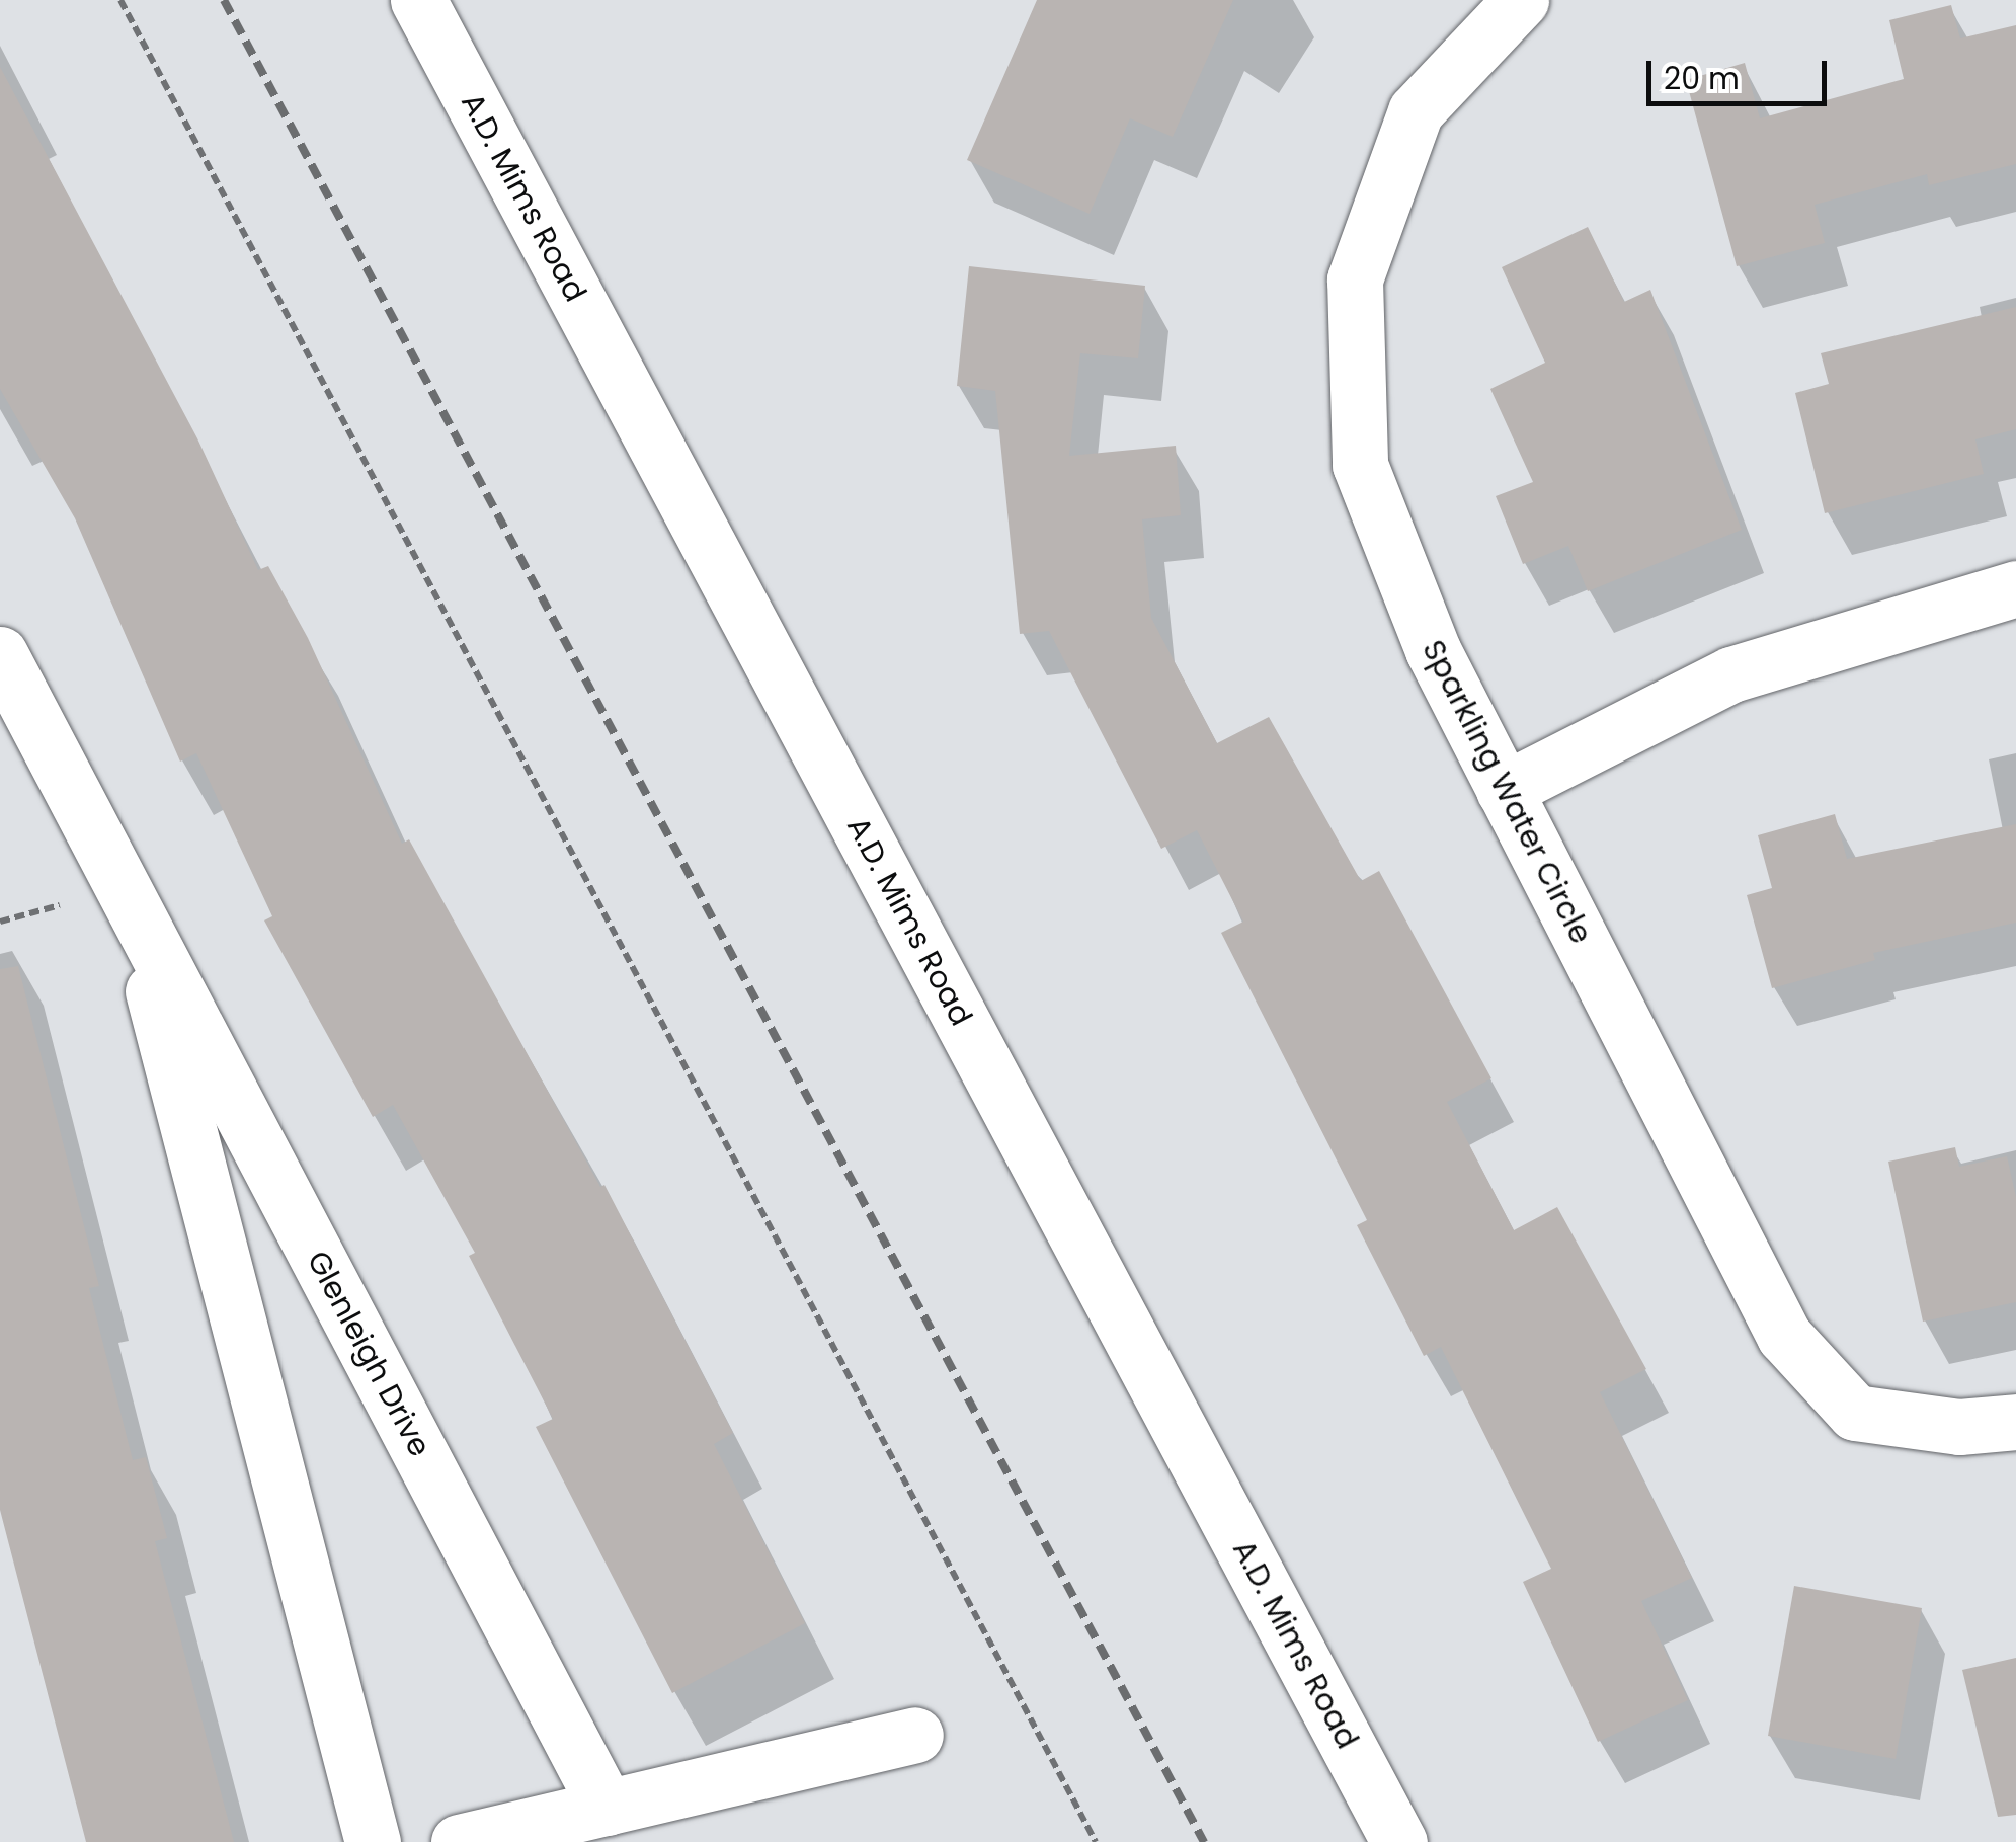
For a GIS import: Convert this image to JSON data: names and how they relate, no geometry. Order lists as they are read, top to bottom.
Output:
{
  "streets": {
    "street": ["A.D. Mims Road", "Sparkling Water Circle", "Glenleigh Drive"]
  },
  "scale_bar": "20 m"
}
